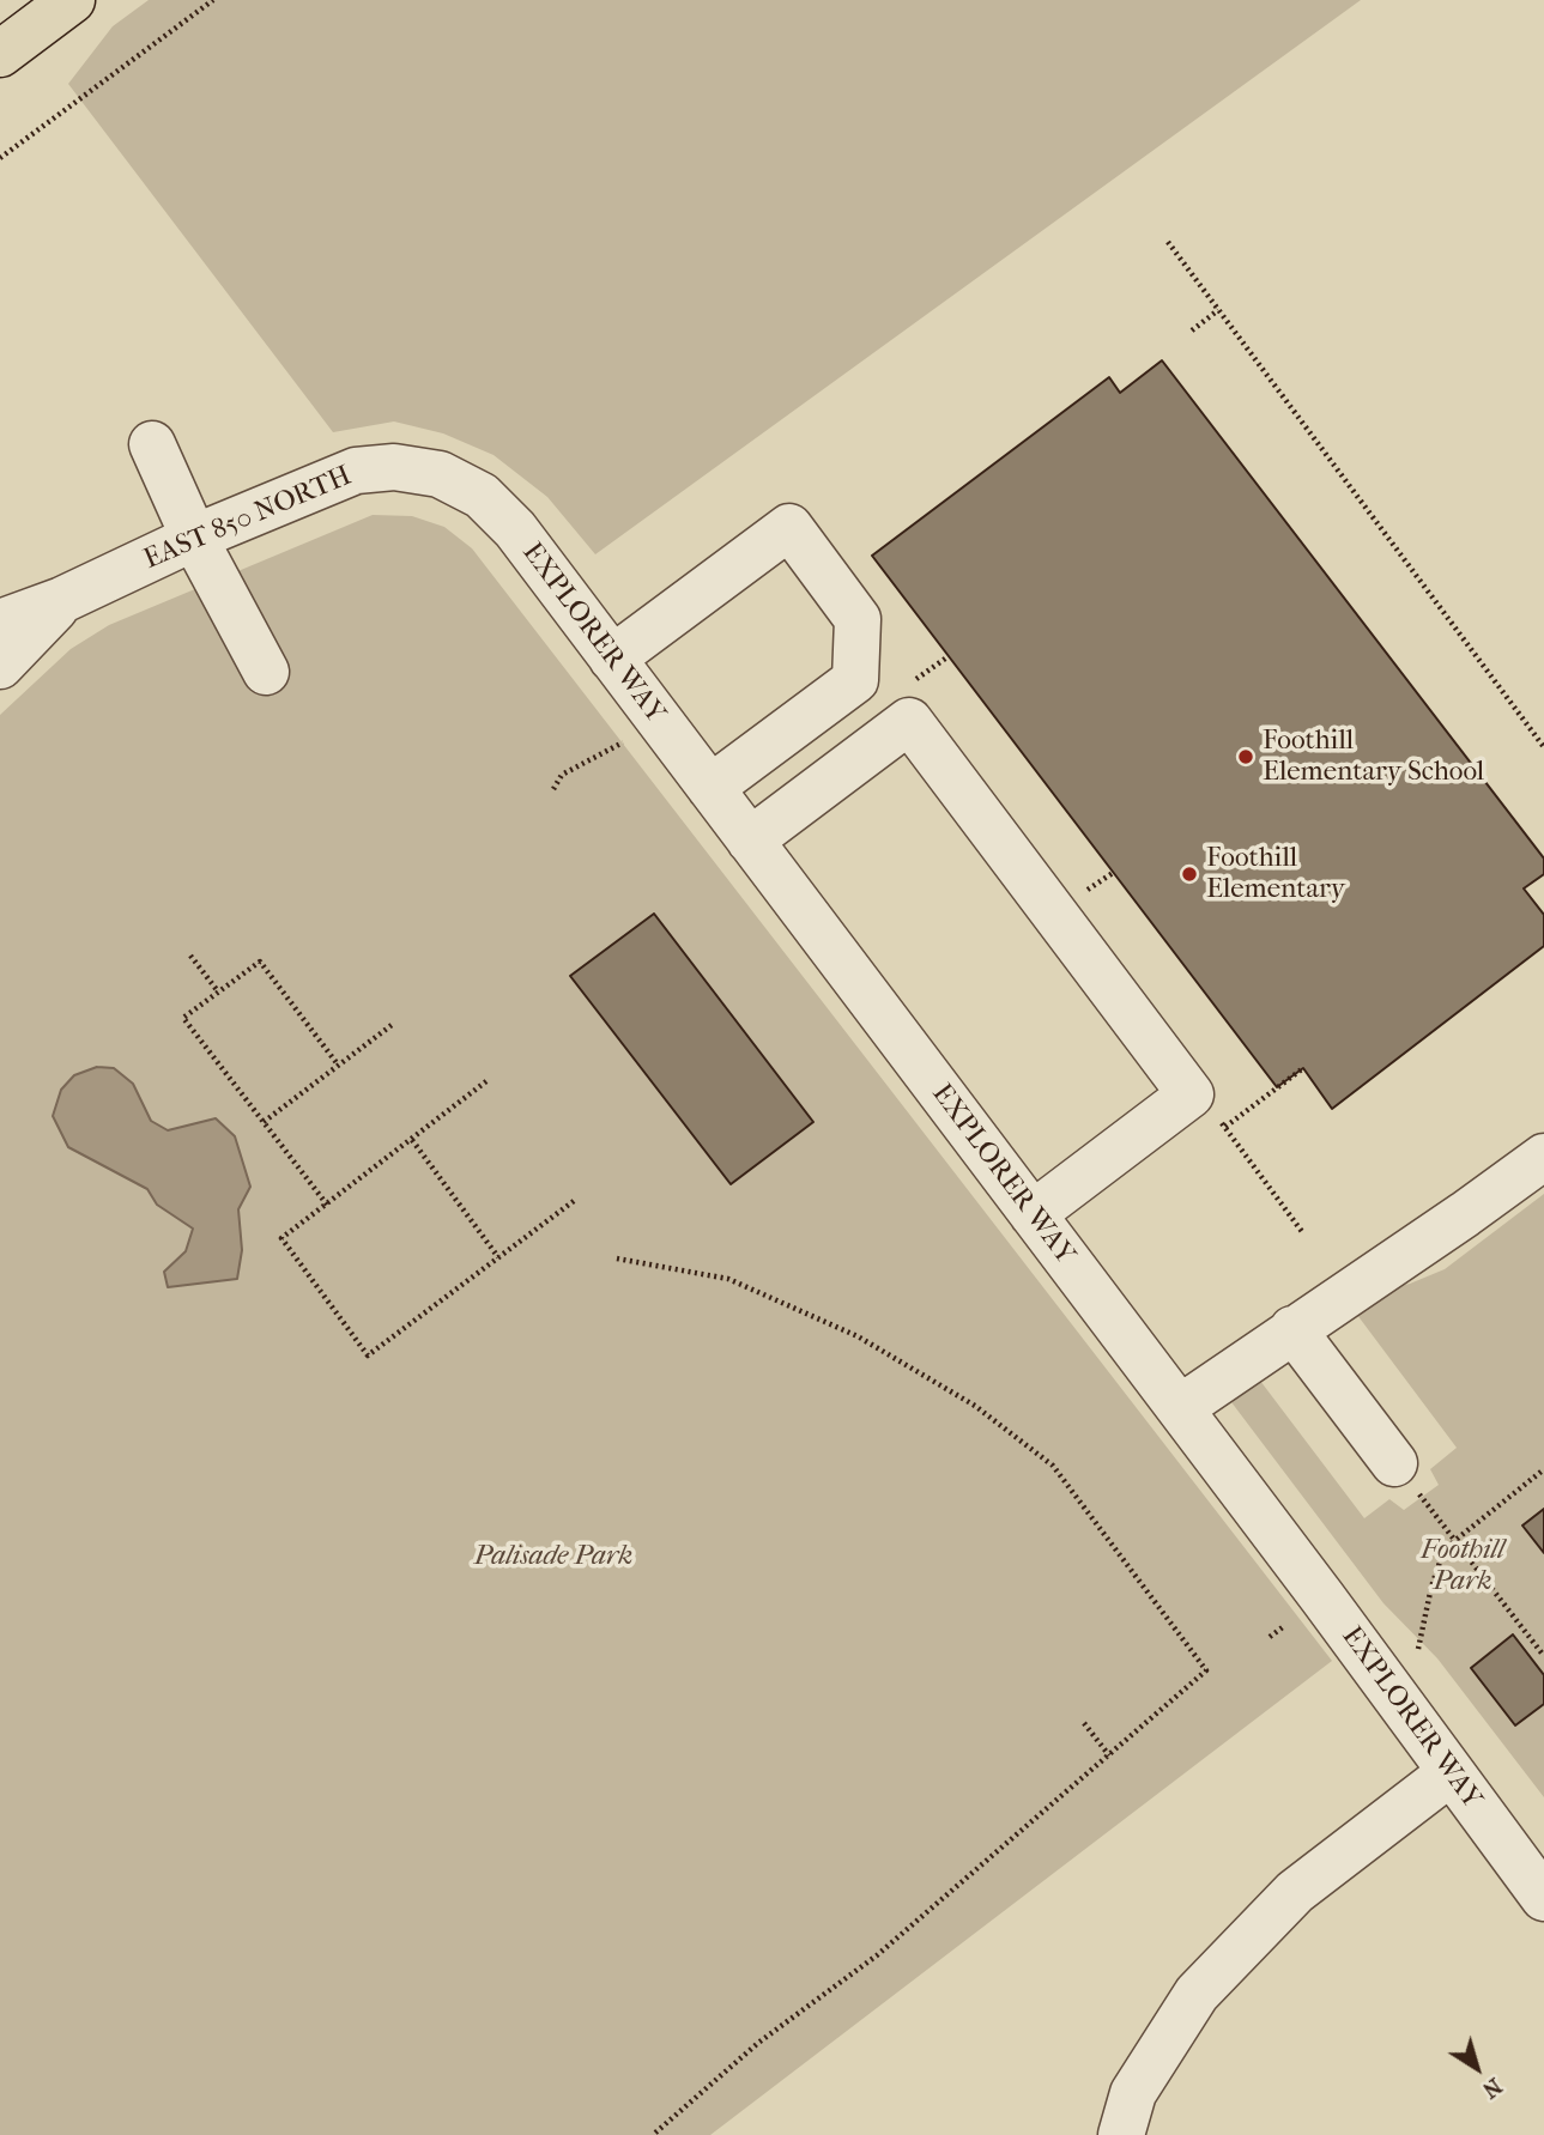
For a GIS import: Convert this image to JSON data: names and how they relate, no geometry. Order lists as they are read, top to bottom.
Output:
{
  "streets": {
    "street": ["EAST 850 NORTH", "EXPLORER WAY"]
  },
  "crossings": [
    ["EAST 850 NORTH", "EXPLORER WAY"]
  ],
  "parks": ["Foothill Park", "Palisade Park"],
  "places": ["Foothill Elementary School", "Foothill Elementary"],
  "north": "bottom right"
}
